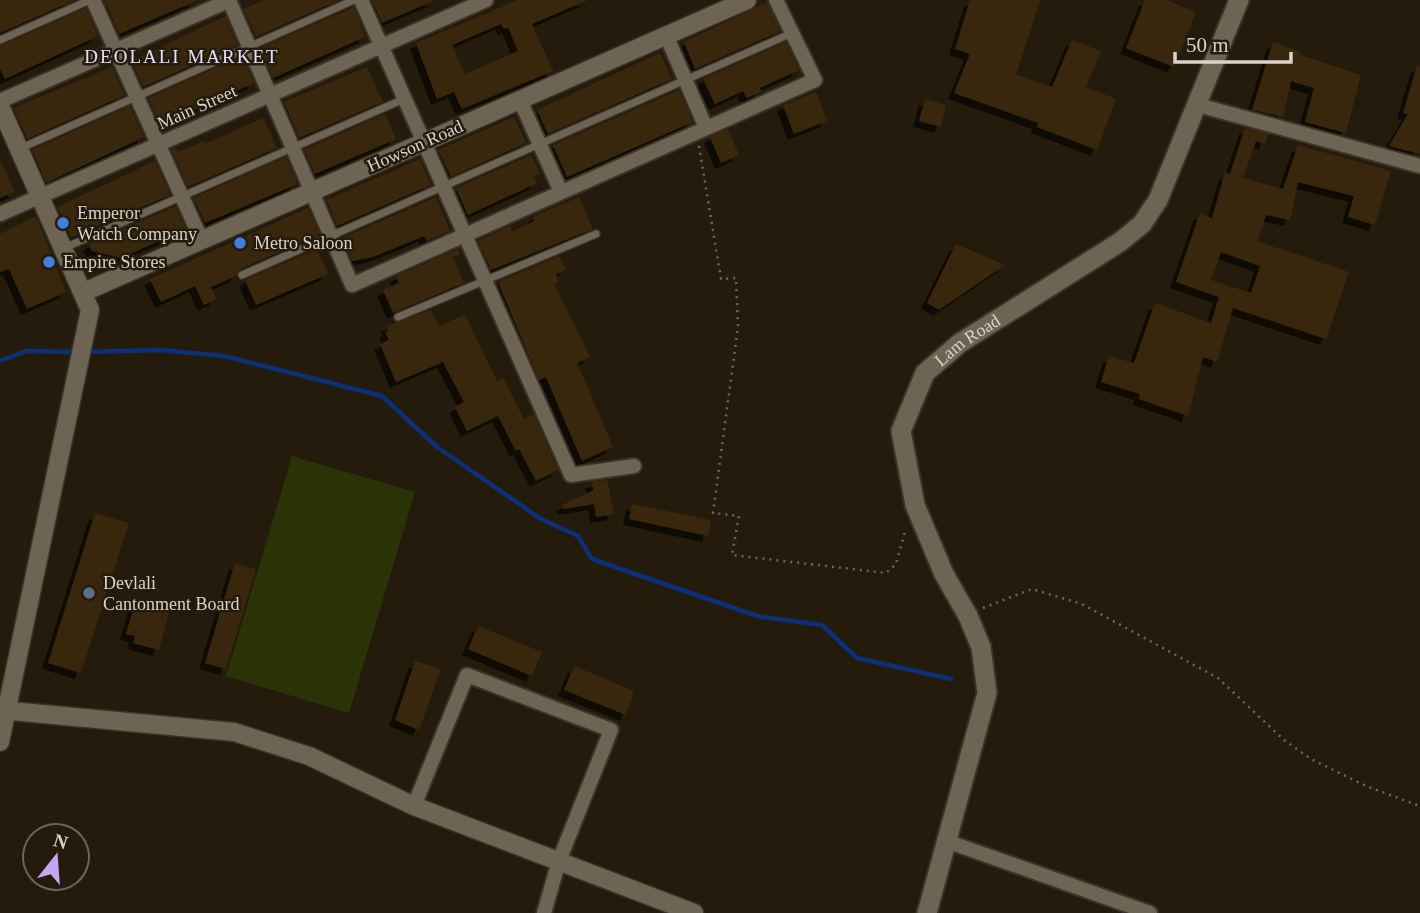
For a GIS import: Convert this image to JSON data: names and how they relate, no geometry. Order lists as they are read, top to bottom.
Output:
{
  "streets": {
    "main road": ["Lam Road"],
    "street": ["Main Street", "Howson Road"]
  },
  "districts": ["DEOLALI MARKET"],
  "places": [
    "Emperor Watch Company",
    "Metro Saloon",
    "Empire Stores",
    "Devlali Cantonment Board"
  ],
  "scale_bar": "50 m",
  "north": "top"
}
